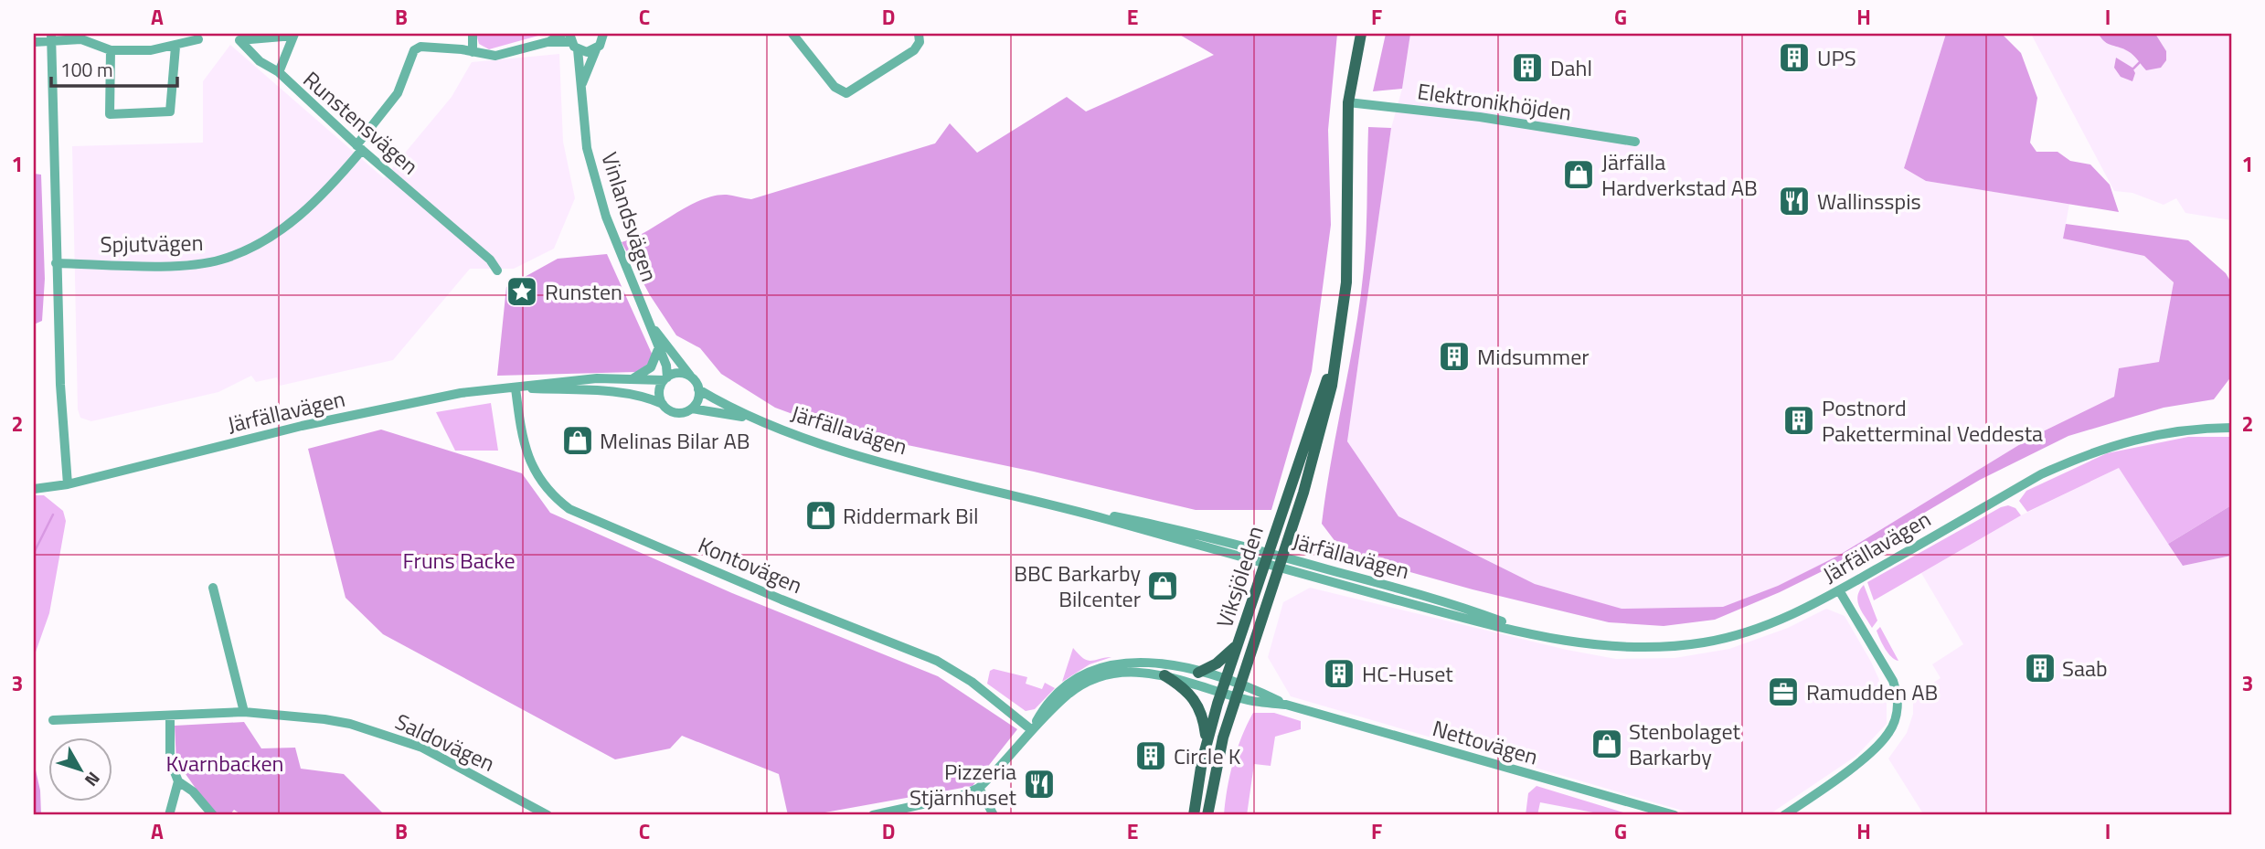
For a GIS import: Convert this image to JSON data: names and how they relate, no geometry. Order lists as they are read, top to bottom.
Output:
{
  "streets": {
    "main road": ["Viksjöleden"],
    "street": [
      "Elektronikhöjden",
      "Runstensvägen",
      "Vinlandsvägen",
      "Spjutvägen",
      "Järfällavägen",
      "Kontovägen",
      "Saldovägen",
      "Nettovägen"
    ]
  },
  "crossings": [
    ["Elektronikhöjden", "Viksjöleden"],
    ["Runstensvägen", "Spjutvägen"],
    ["Vinlandsvägen", "Järfällavägen"],
    ["Järfällavägen", "Kontovägen"],
    ["Järfällavägen", "Viksjöleden"],
    ["Kontovägen", "Nettovägen"],
    ["Viksjöleden", "Nettovägen"]
  ],
  "parks": ["Fruns Backe", "Kvarnbacken"],
  "places": {
    "building": [
      "UPS",
      "Dahl",
      "Midsummer",
      "Postnord Paketterminal Veddesta",
      "Saab",
      "HC-Huset",
      "Circle K"
    ],
    "shop": [
      "Järfälla Hardverkstad AB",
      "Melinas Bilar AB",
      "Riddermark Bil",
      "BBC Barkarby Bilcenter",
      "Stenbolaget Barkarby"
    ],
    "restaurant": ["Wallinsspis", "Pizzeria Stjärnhuset"],
    "place": ["Runsten"],
    "office": ["Ramudden AB"]
  },
  "scale_bar": "100 m",
  "north": "bottom right",
  "grid": {
    "columns": [
      "A",
      "B",
      "C",
      "D",
      "E",
      "F",
      "G",
      "H",
      "I"
    ],
    "rows": ["1", "2", "3"]
  }
}
